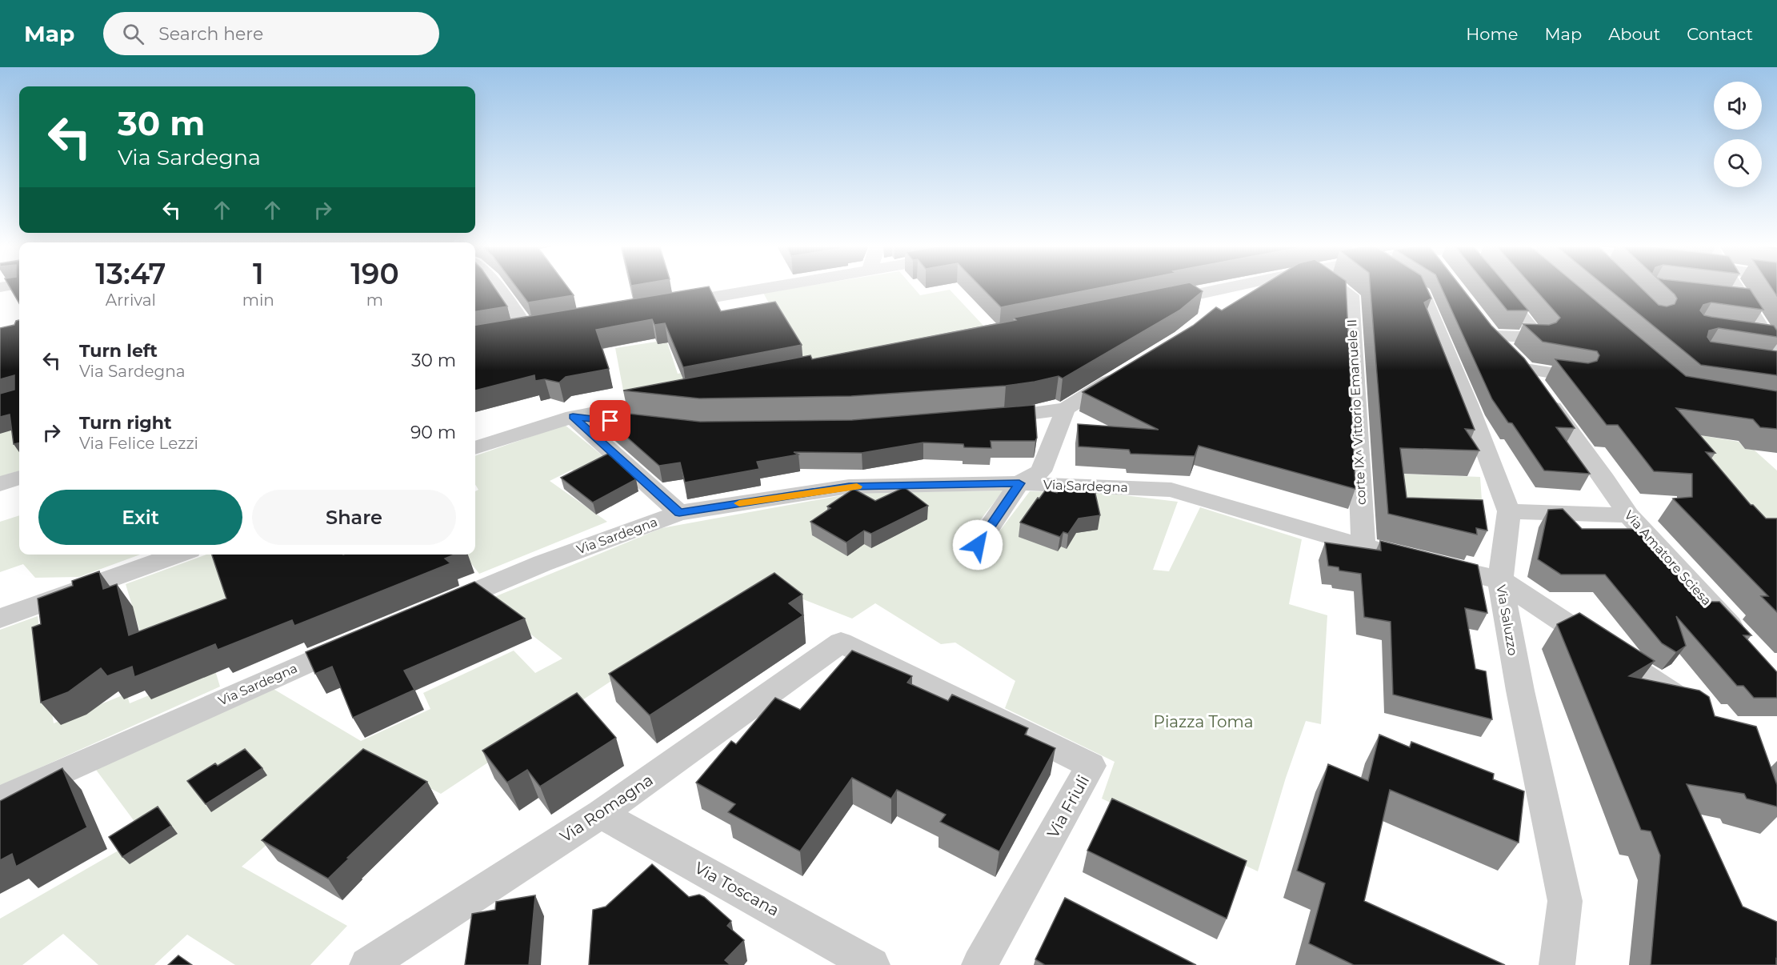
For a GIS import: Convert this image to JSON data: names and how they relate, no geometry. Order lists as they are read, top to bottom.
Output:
{
  "streets": {
    "street": [
      "corte IX^ Vittorio Emanuele II",
      "Via Sardegna",
      "Via Amatore Sciesa",
      "Via Saluzzo",
      "Via Friuli",
      "Via Romagna",
      "Via Toscana"
    ]
  },
  "crossings": [
    ["corte IX^ Vittorio Emanuele II", "Via Sardegna"],
    ["Via Sardegna", "Via Saluzzo"],
    ["Via Friuli", "Via Romagna"],
    ["Via Romagna", "Via Toscana"]
  ],
  "parks": ["Piazza Toma"],
  "page": {
    "header": "Map",
    "search": "Search here",
    "nav": [
      "Home",
      "Map",
      "About",
      "Contact"
    ],
    "turn": ["30 m", "Via Sardegna"],
    "eta": [
      "13:47",
      "Arrival",
      "1",
      "min",
      "190",
      "m"
    ],
    "list": [
      {
        "name": "Turn left",
        "note": "Via Sardegna",
        "value": "30 m"
      },
      {
        "name": "Turn right",
        "note": "Via Felice Lezzi",
        "value": "90 m"
      }
    ],
    "buttons": ["Exit", "Share"]
  }
}
